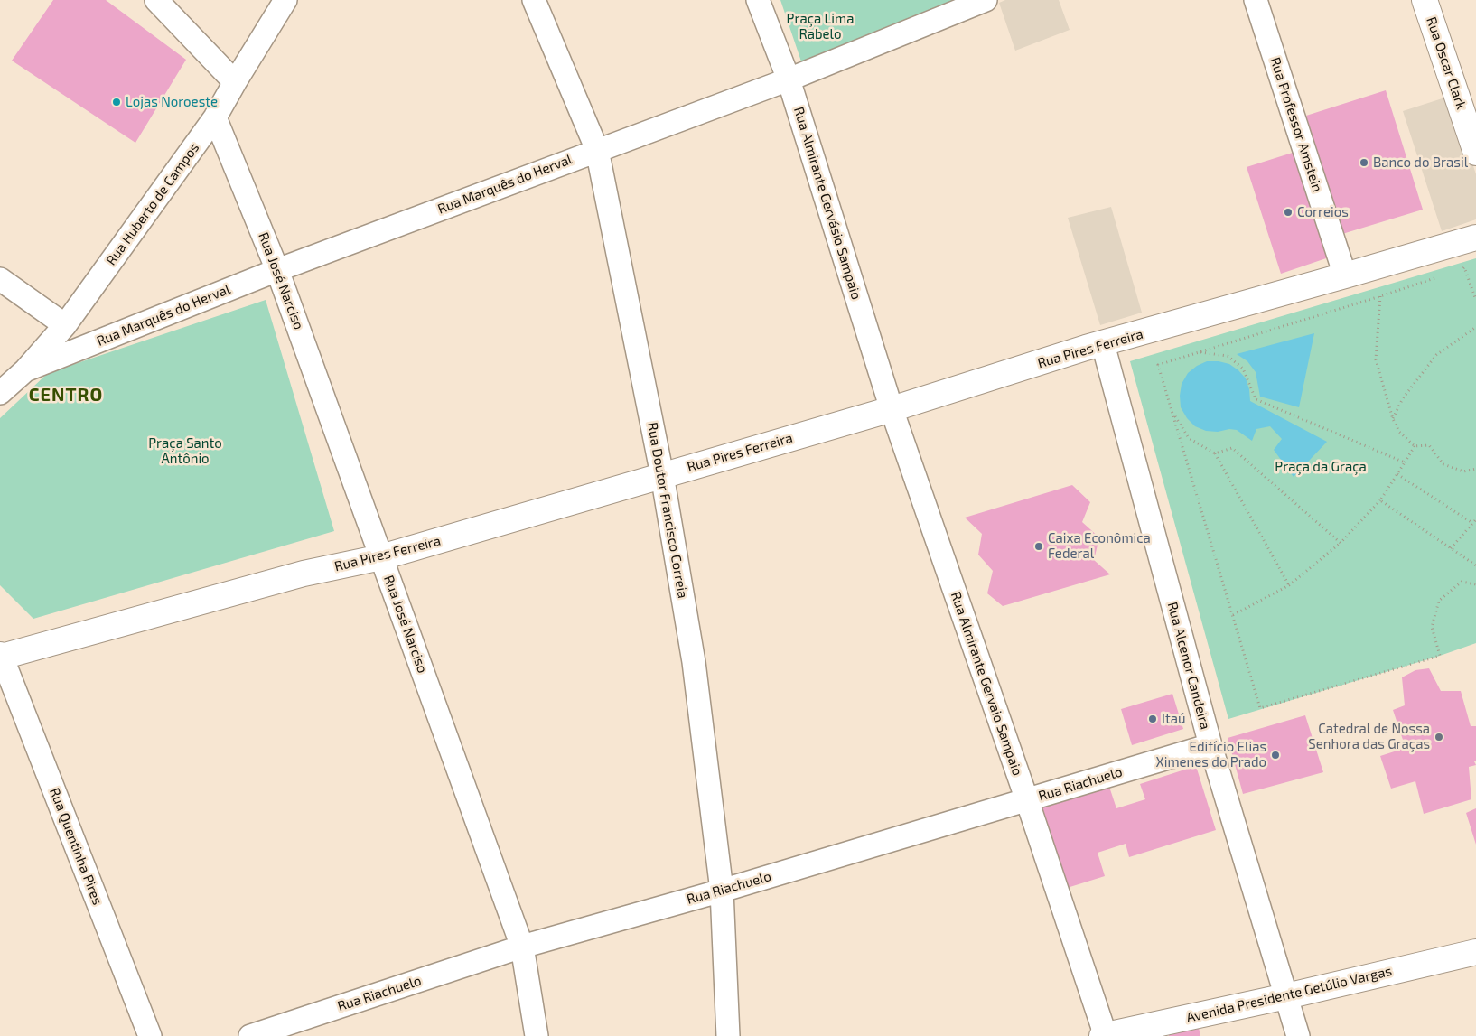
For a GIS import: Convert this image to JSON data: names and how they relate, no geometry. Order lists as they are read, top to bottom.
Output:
{
  "streets": {
    "main road": ["Rua Oscar Clark", "Rua Pires Ferreira", "Avenida Presidente Getúlio Vargas"],
    "street": [
      "Rua Professor Amstein",
      "Rua Marquês do Herval",
      "Rua Almirante Gervásio Sampaio",
      "Rua Huberto de Campos",
      "Rua José Narciso",
      "Rua Doutor Francisco Correia",
      "Rua Alcenor Candeira",
      "Rua Almirante Gervaio Sampaio",
      "Rua Riachuelo",
      "Rua Quentinha Pires"
    ]
  },
  "crossings": [
    ["Rua Professor Amstein", "Rua Pires Ferreira"],
    ["Rua Marquês do Herval", "Rua Almirante Gervásio Sampaio"],
    ["Rua Marquês do Herval", "Rua Huberto de Campos"],
    ["Rua Marquês do Herval", "Rua José Narciso"],
    ["Rua Marquês do Herval", "Rua Doutor Francisco Correia"],
    ["Rua Almirante Gervásio Sampaio", "Rua Pires Ferreira"],
    ["Rua Almirante Gervásio Sampaio", "Rua Almirante Gervaio Sampaio"],
    ["Rua Huberto de Campos", "Rua José Narciso"],
    ["Rua José Narciso", "Rua Pires Ferreira"],
    ["Rua José Narciso", "Rua Riachuelo"],
    ["Rua Pires Ferreira", "Rua Doutor Francisco Correia"],
    ["Rua Pires Ferreira", "Rua Alcenor Candeira"],
    ["Rua Pires Ferreira", "Rua Almirante Gervaio Sampaio"],
    ["Rua Pires Ferreira", "Rua Quentinha Pires"],
    ["Rua Doutor Francisco Correia", "Rua Riachuelo"],
    ["Rua Alcenor Candeira", "Rua Riachuelo"],
    ["Rua Alcenor Candeira", "Avenida Presidente Getúlio Vargas"],
    ["Rua Almirante Gervaio Sampaio", "Rua Riachuelo"],
    ["Rua Almirante Gervaio Sampaio", "Avenida Presidente Getúlio Vargas"]
  ],
  "districts": ["CENTRO"],
  "parks": ["Praça Lima Rabelo", "Praça Santo Antônio", "Praça da Graça"],
  "places": [
    "Lojas Noroeste",
    "Banco do Brasil",
    "Correios",
    "Caixa Econômica Federal",
    "Itaú",
    "Catedral de Nossa Senhora das Graças",
    "Edifício Elias Ximenes do Prado"
  ]
}
